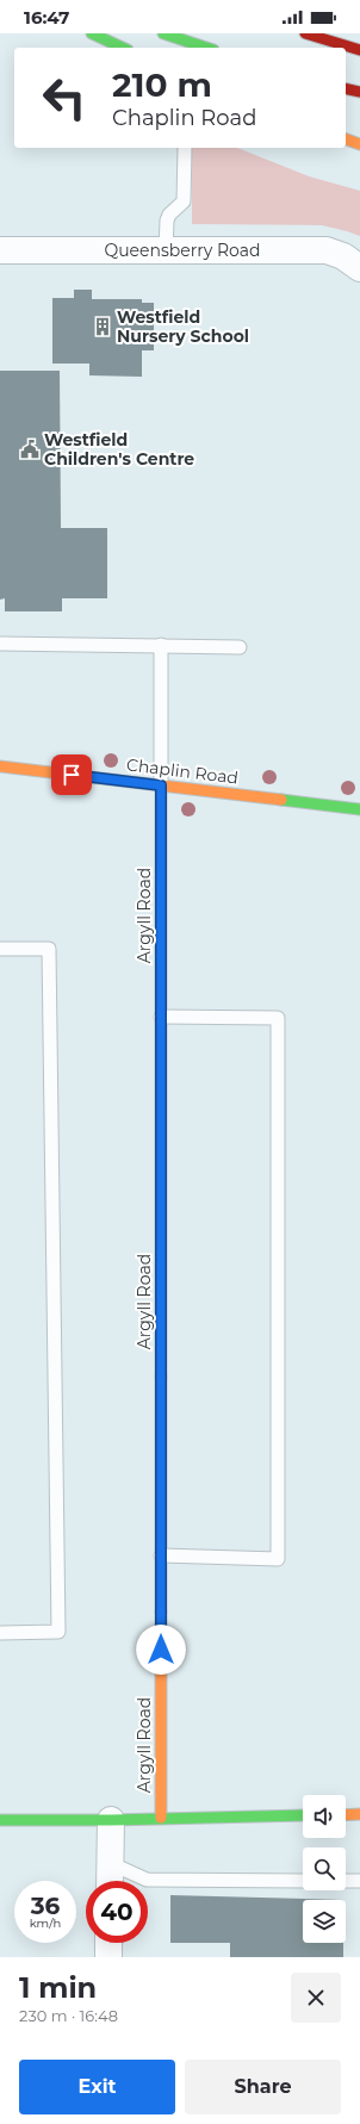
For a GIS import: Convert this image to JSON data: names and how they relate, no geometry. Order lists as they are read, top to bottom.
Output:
{
  "streets": {
    "main road": ["Chaplin Road", "Argyll Road"],
    "street": ["Queensberry Road"]
  },
  "crossings": [
    ["Chaplin Road", "Argyll Road"]
  ],
  "places": {
    "building": ["Westfield Nursery School"],
    "public building": ["Westfield Children's Centre"]
  },
  "page": {
    "status": "16:47",
    "turn": ["210 m", "Chaplin Road"],
    "speed": "36 km/h",
    "limit": "40",
    "heading": ["1 min", "230 m · 16:48"],
    "buttons": ["Exit", "Share"]
  }
}
